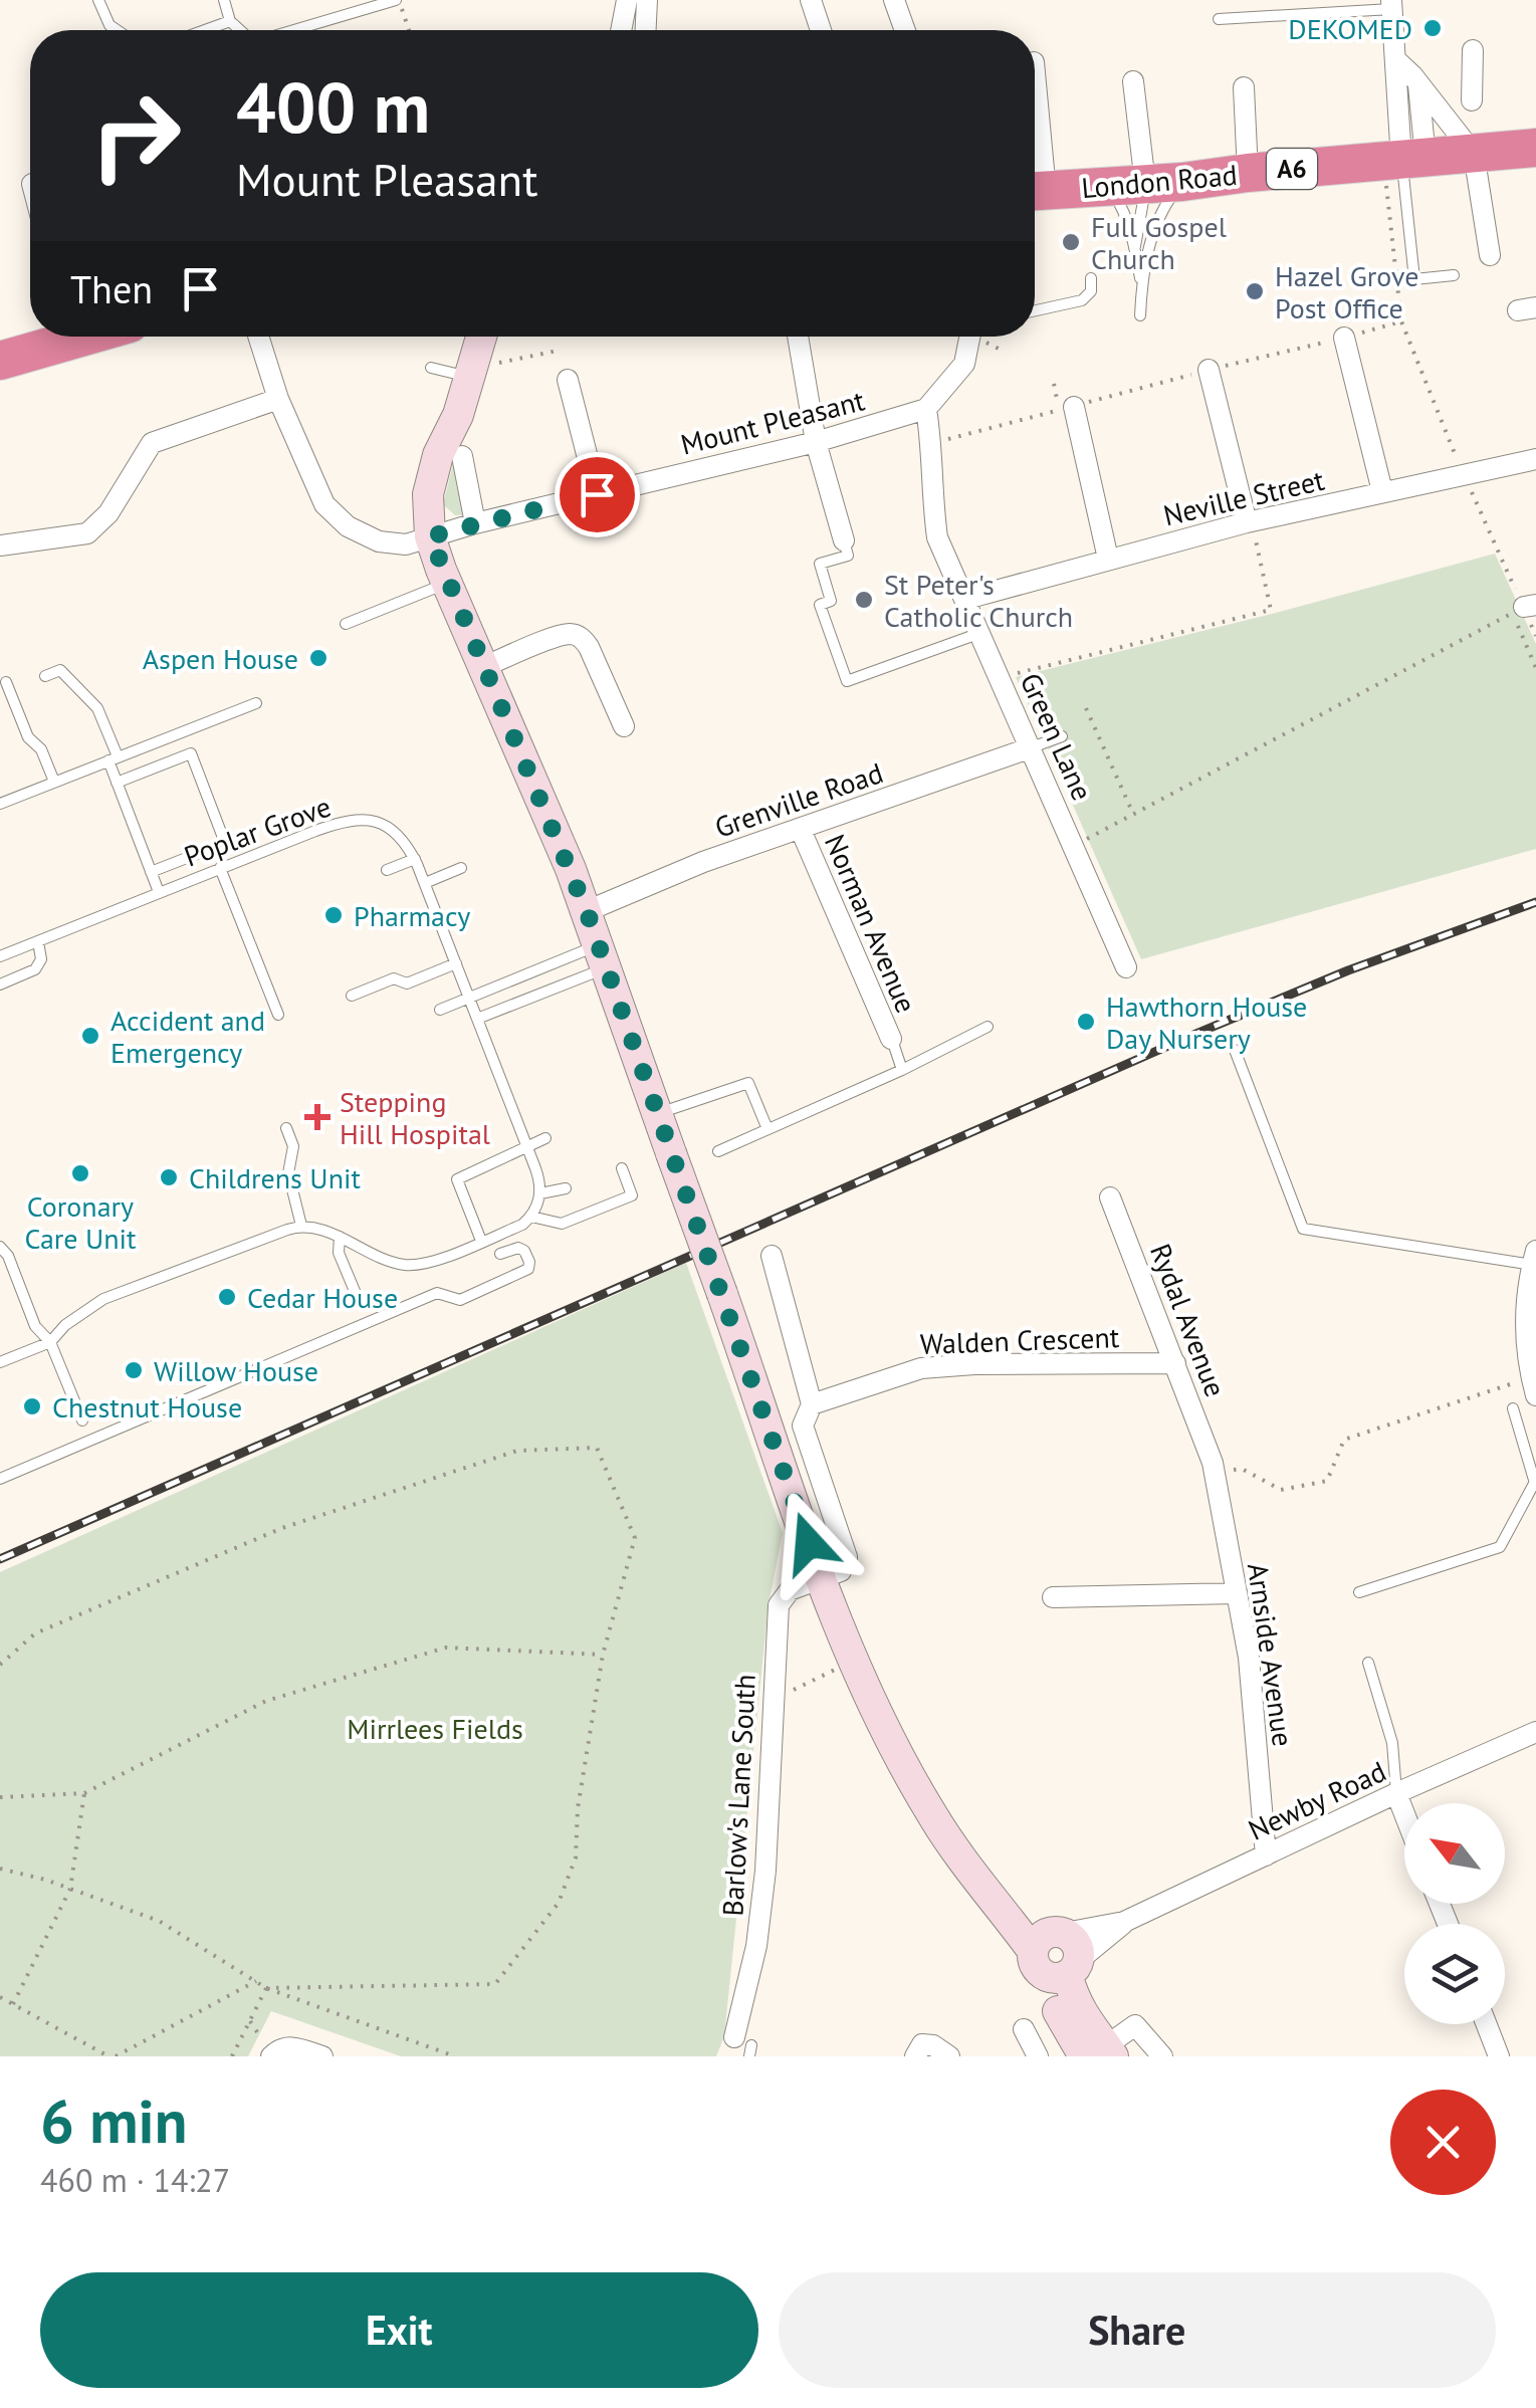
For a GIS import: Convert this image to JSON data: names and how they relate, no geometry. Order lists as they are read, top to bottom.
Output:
{
  "streets": {
    "highway": ["A6", "London Road"],
    "street": [
      "Mount Pleasant",
      "Neville Street",
      "Green Lane",
      "Grenville Road",
      "Norman Avenue",
      "Rydal Avenue",
      "Walden Crescent",
      "Arnside Avenue",
      "Barlow's Lane South",
      "Newby Road"
    ],
    "lane": ["Poplar Grove"]
  },
  "crossings": [
    ["Mount Pleasant", "Green Lane"],
    ["Neville Street", "Green Lane"],
    ["Green Lane", "Grenville Road"],
    ["Grenville Road", "Norman Avenue"],
    ["Rydal Avenue", "Walden Crescent"],
    ["Rydal Avenue", "Arnside Avenue"],
    ["Arnside Avenue", "Newby Road"]
  ],
  "parks": ["Mirrlees Fields"],
  "places": {
    "other": [
      "DEKOMED",
      "Full Gospel Church",
      "Hazel Grove Post Office",
      "St Peter's Catholic Church",
      "Aspen House",
      "Pharmacy",
      "Hawthorn House Day Nursery",
      "Accident and Emergency",
      "Coronary Care Unit",
      "Childrens Unit",
      "Cedar House",
      "Willow House",
      "Chestnut House"
    ],
    "health": ["Stepping Hill Hospital"]
  },
  "north": "top left",
  "page": {
    "turn": ["400 m", "Mount Pleasant"],
    "then": "Then",
    "heading": ["6 min", "460 m · 14:27"],
    "buttons": ["Exit", "Share"]
  }
}
